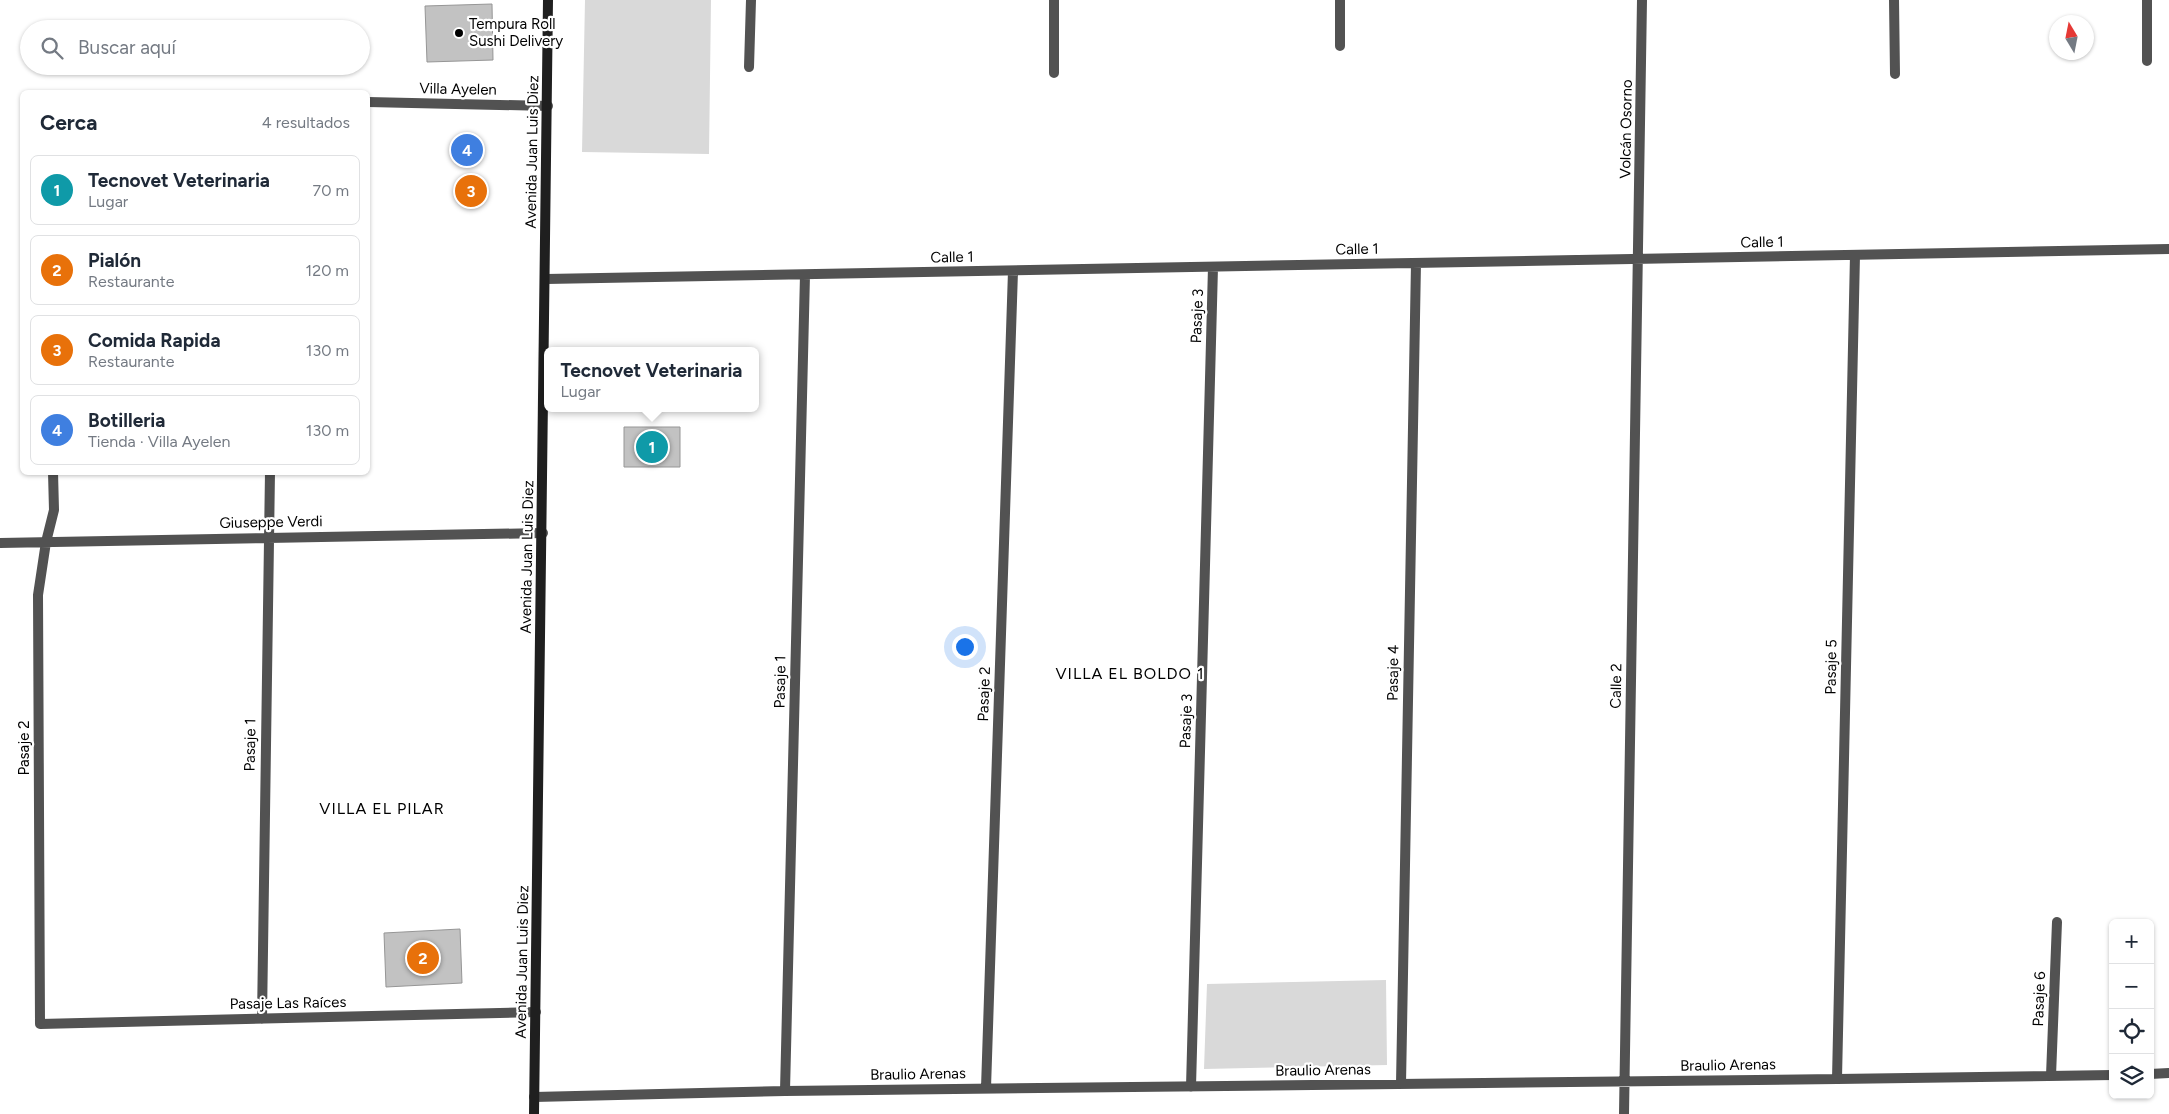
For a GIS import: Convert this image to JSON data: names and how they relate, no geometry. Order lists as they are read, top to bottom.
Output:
{
  "streets": {
    "main road": ["Avenida Juan Luis Diez"],
    "street": [
      "Villa Ayelen",
      "Volcán Osorno",
      "Calle 1",
      "Pasaje 3",
      "Giuseppe Verdi",
      "Pasaje 5",
      "Pasaje 4",
      "Pasaje 1",
      "Calle 2",
      "Pasaje 2",
      "Pasaje 6",
      "Pasaje Las Raíces",
      "Braulio Arenas"
    ]
  },
  "crossings": [
    ["Villa Ayelen", "Avenida Juan Luis Diez"],
    ["Volcán Osorno", "Calle 1"],
    ["Volcán Osorno", "Calle 2"],
    ["Avenida Juan Luis Diez", "Calle 1"],
    ["Avenida Juan Luis Diez", "Giuseppe Verdi"],
    ["Avenida Juan Luis Diez", "Pasaje Las Raíces"],
    ["Avenida Juan Luis Diez", "Braulio Arenas"],
    ["Calle 1", "Pasaje 3"],
    ["Calle 1", "Pasaje 5"],
    ["Calle 1", "Pasaje 4"],
    ["Calle 1", "Pasaje 1"],
    ["Calle 1", "Calle 2"],
    ["Calle 1", "Pasaje 2"],
    ["Pasaje 3", "Braulio Arenas"],
    ["Giuseppe Verdi", "Pasaje 1"],
    ["Giuseppe Verdi", "Pasaje 2"],
    ["Pasaje 5", "Braulio Arenas"],
    ["Pasaje 4", "Braulio Arenas"],
    ["Pasaje 1", "Pasaje Las Raíces"],
    ["Pasaje 1", "Braulio Arenas"],
    ["Calle 2", "Braulio Arenas"],
    ["Pasaje 2", "Pasaje Las Raíces"],
    ["Pasaje 2", "Braulio Arenas"],
    ["Pasaje 6", "Braulio Arenas"]
  ],
  "districts": ["VILLA EL BOLDO 1", "VILLA EL PILAR"],
  "places": ["Tempura Roll Sushi Delivery"],
  "north": "top",
  "page": {
    "search": "Buscar aquí",
    "heading": ["Cerca", "4 resultados"],
    "pins": [
      "4",
      "3",
      "1",
      "2"
    ],
    "list": [
      {
        "mark": "1",
        "name": "Tecnovet Veterinaria",
        "note": "Lugar",
        "value": "70 m"
      },
      {
        "mark": "2",
        "name": "Pialón",
        "note": "Restaurante",
        "value": "120 m"
      },
      {
        "mark": "3",
        "name": "Comida Rapida",
        "note": "Restaurante",
        "value": "130 m"
      },
      {
        "mark": "4",
        "name": "Botilleria",
        "note": "Tienda · Villa Ayelen",
        "value": "130 m"
      }
    ],
    "popup": ["Tecnovet Veterinaria", "Lugar"],
    "map_buttons": ["+", "−"]
  }
}
